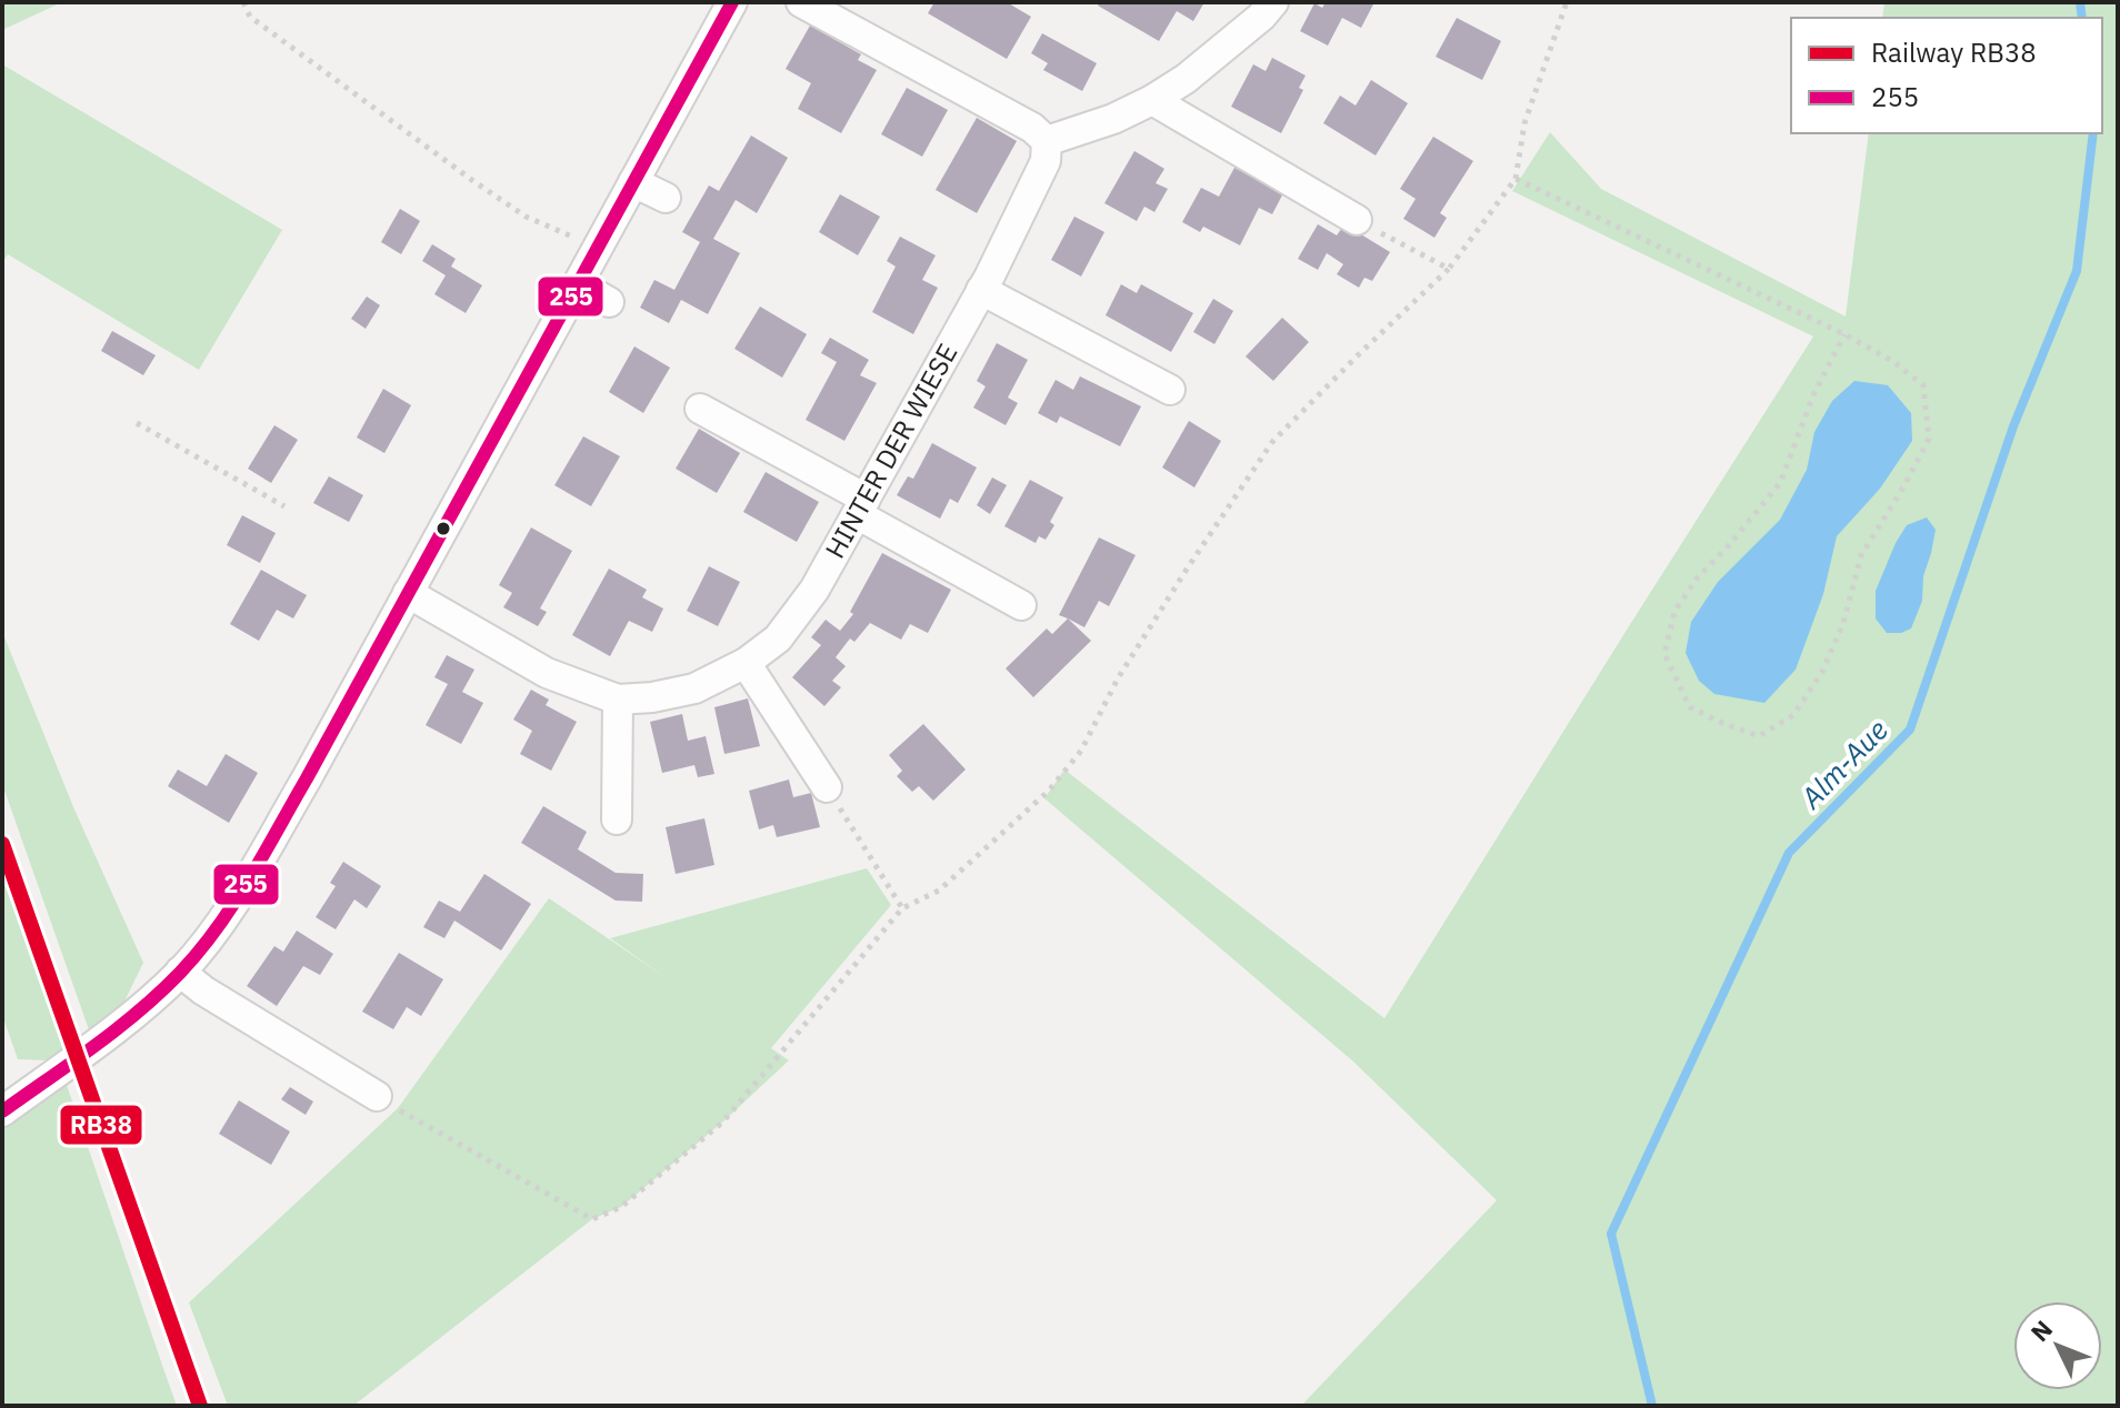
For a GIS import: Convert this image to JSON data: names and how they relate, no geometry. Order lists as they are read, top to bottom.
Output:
{
  "streets": {
    "street": ["HINTER DER WIESE"]
  },
  "water": ["Alm-Aue"],
  "lines": ["transit line 255", "rail line RB38"],
  "legend": ["Railway RB38", "255"],
  "north": "top left"
}
